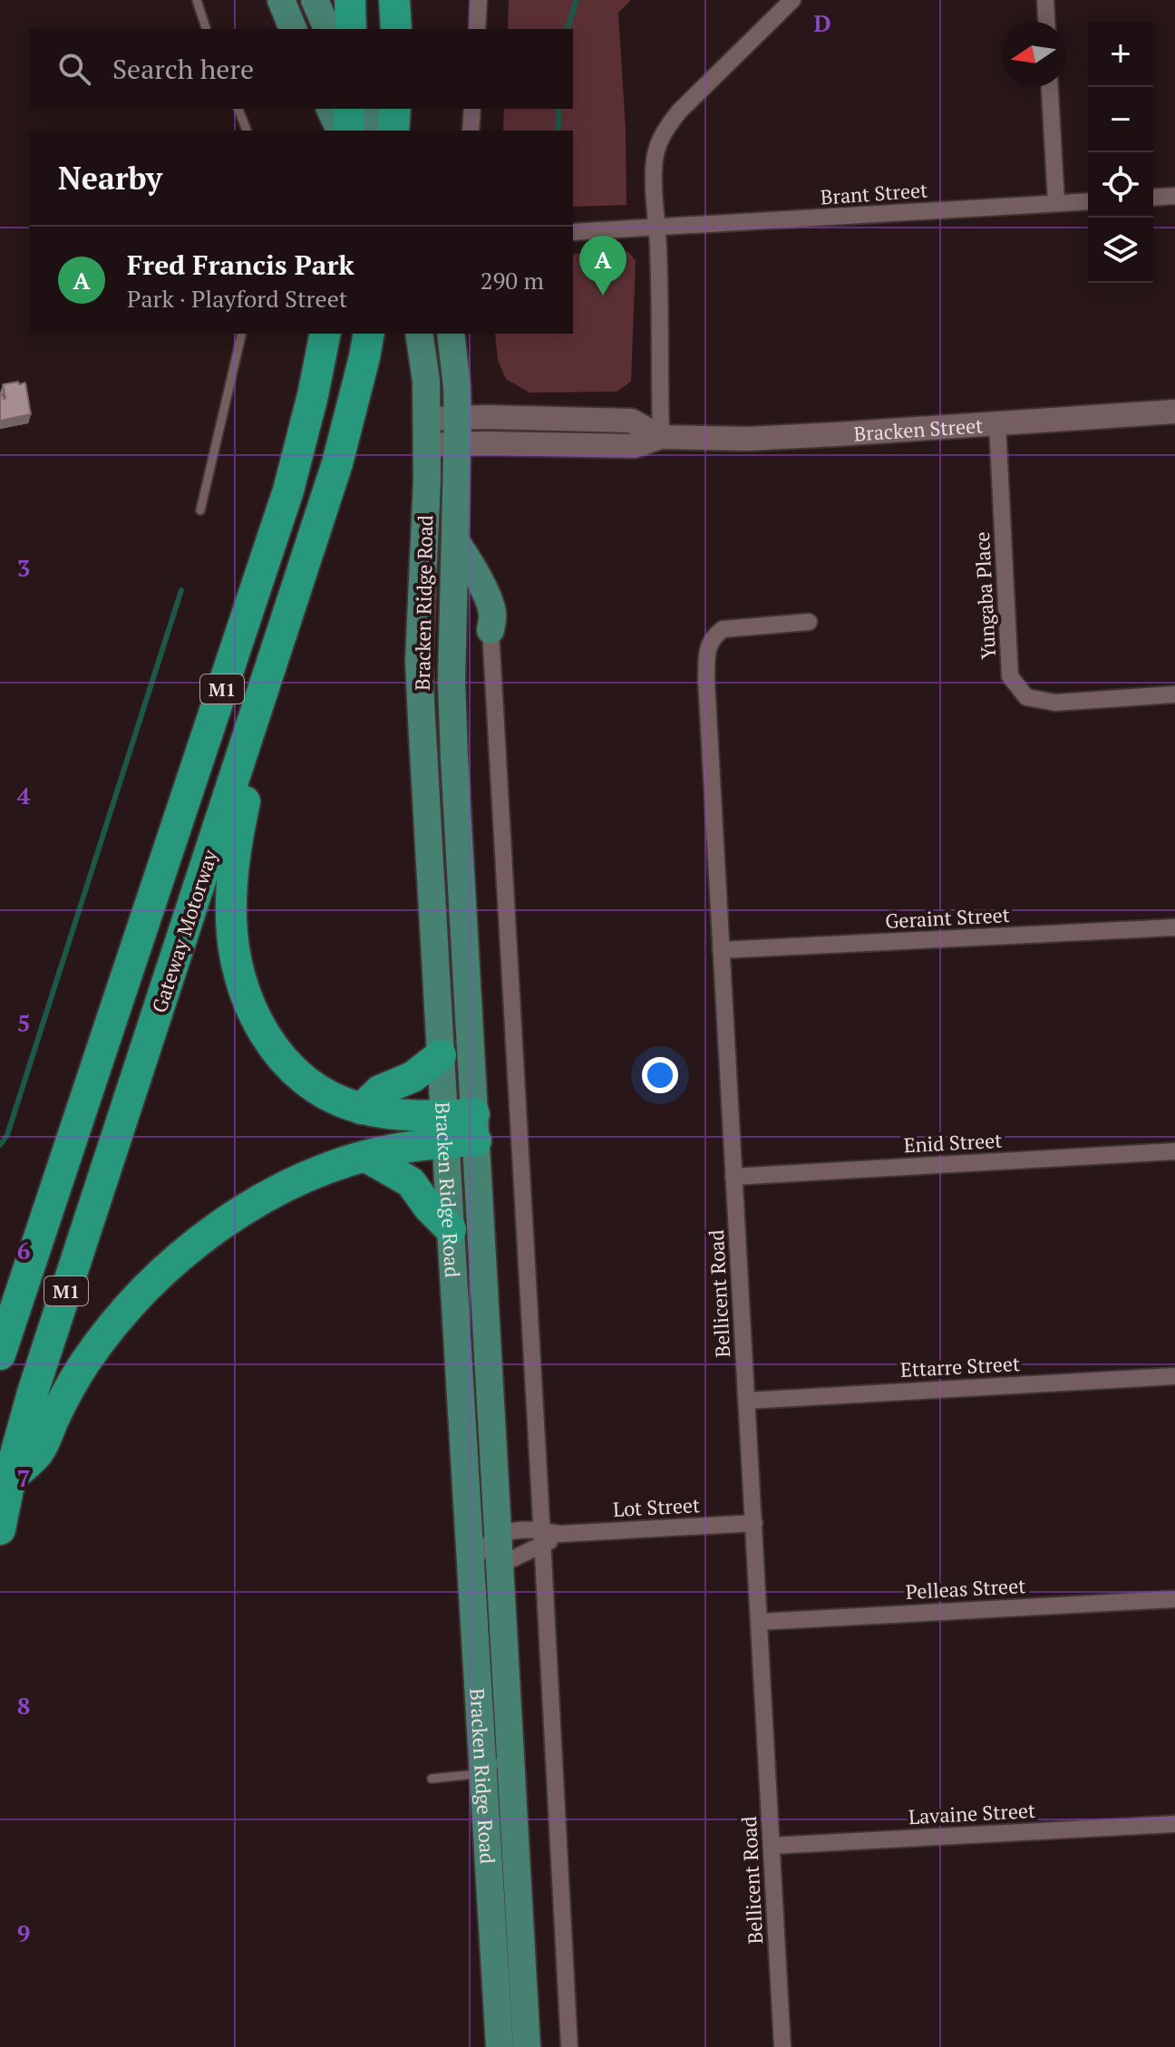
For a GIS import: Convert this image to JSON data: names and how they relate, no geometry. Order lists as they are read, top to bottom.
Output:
{
  "streets": {
    "highway": ["M1", "Gateway Motorway"],
    "main road": ["Bracken Ridge Road"],
    "street": [
      "Brant Street",
      "Bracken Street",
      "Yungaba Place",
      "Geraint Street",
      "Enid Street",
      "Bellicent Road",
      "Ettarre Street",
      "Lot Street",
      "Pelleas Street",
      "Lavaine Street"
    ]
  },
  "crossings": [
    ["Bracken Street", "Yungaba Place"],
    ["Bracken Street", "Bracken Ridge Road"],
    ["Bracken Ridge Road", "Lot Street"],
    ["Geraint Street", "Bellicent Road"],
    ["Enid Street", "Bellicent Road"],
    ["Bellicent Road", "Ettarre Street"],
    ["Bellicent Road", "Lot Street"],
    ["Bellicent Road", "Pelleas Street"],
    ["Bellicent Road", "Lavaine Street"]
  ],
  "north": "left",
  "page": {
    "map_buttons": ["+", "−"],
    "search": "Search here",
    "heading": "Nearby",
    "list": [
      {
        "mark": "A",
        "name": "Fred Francis Park",
        "note": "Park · Playford Street",
        "value": "290 m"
      }
    ],
    "pins": "A"
  },
  "grid": {
    "columns": ["D"],
    "rows": [
      "3",
      "4",
      "5",
      "6",
      "7",
      "8",
      "9"
    ]
  }
}
